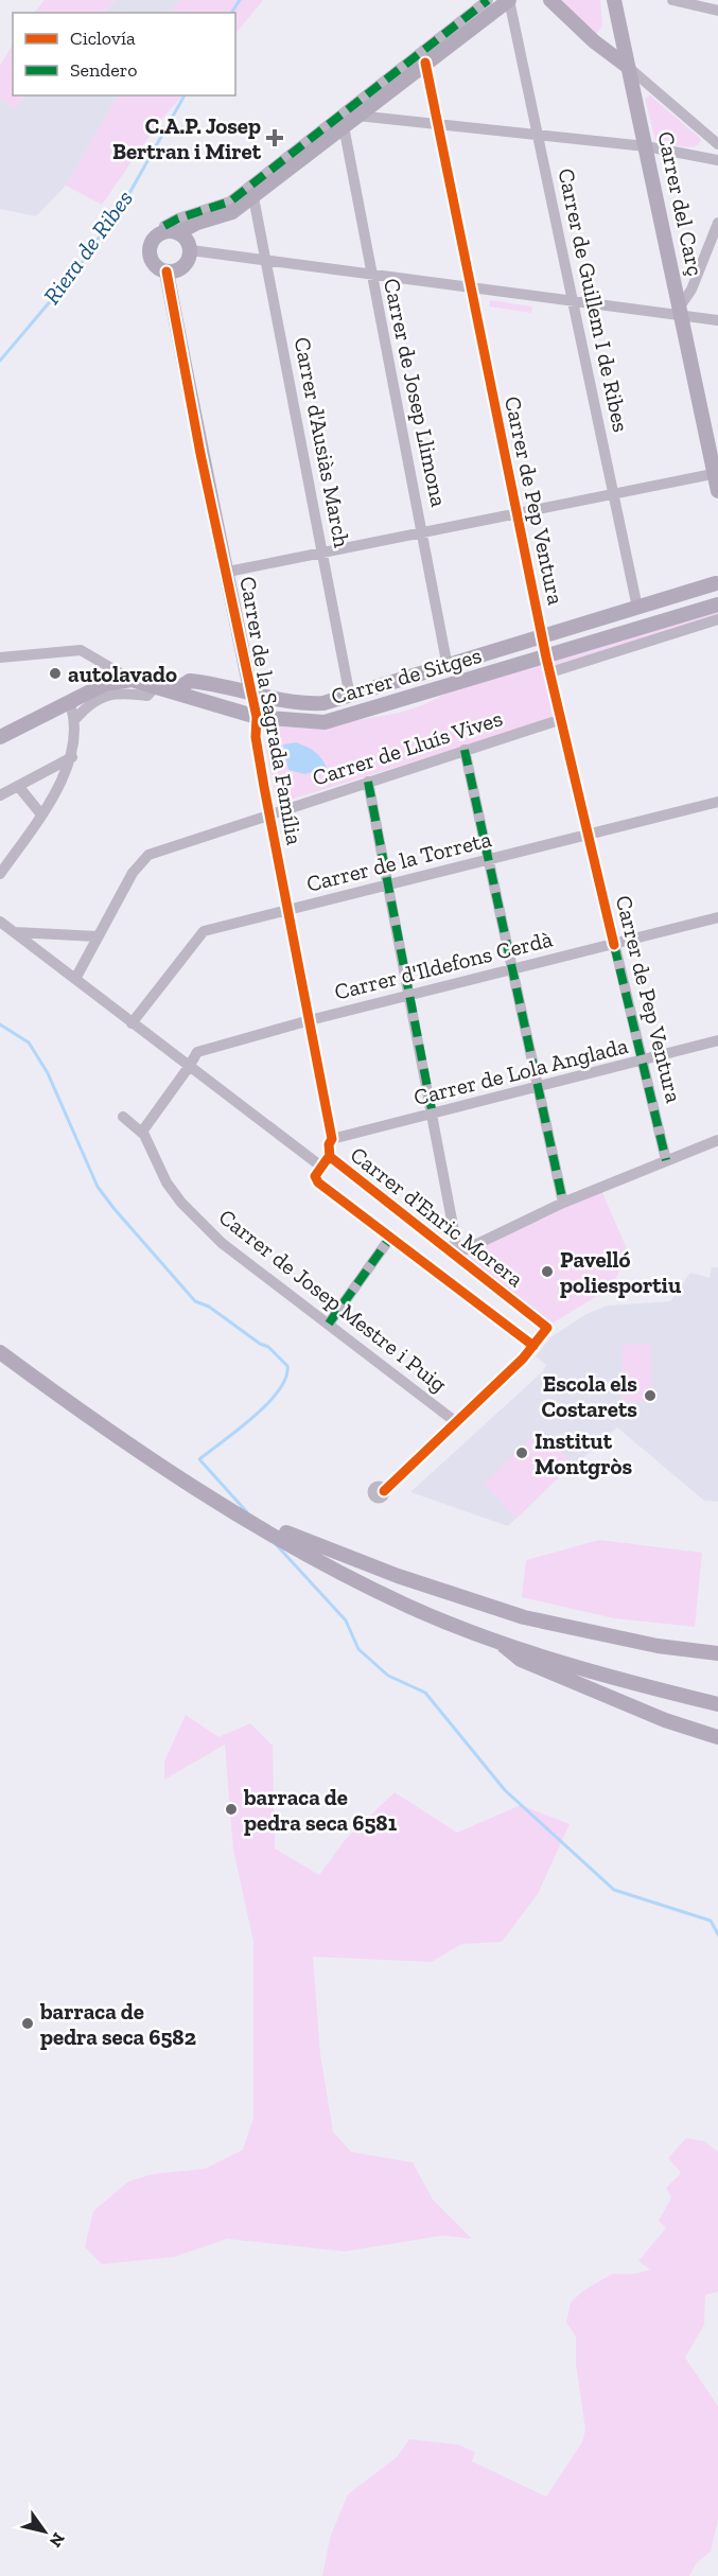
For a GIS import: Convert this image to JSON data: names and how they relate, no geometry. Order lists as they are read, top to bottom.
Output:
{
  "streets": {
    "street": [
      "Carrer del Carç",
      "Carrer de Guillem I de Ribes",
      "Carrer de Josep Llimona",
      "Carrer d'Ausiàs March",
      "Carrer de Pep Ventura",
      "Carrer de Sitges",
      "Carrer de la Sagrada Família",
      "Carrer de Lluís Vives",
      "Carrer de la Torreta",
      "Carrer d'Ildefons Cerdà",
      "Carrer de Lola Anglada",
      "Carrer d'Enric Morera",
      "Carrer de Josep Mestre i Puig"
    ]
  },
  "crossings": [
    ["Carrer de Pep Ventura", "Carrer de Sitges"],
    ["Carrer de Pep Ventura", "Carrer de Lluís Vives"],
    ["Carrer de Pep Ventura", "Carrer de la Torreta"],
    ["Carrer de Pep Ventura", "Carrer d'Ildefons Cerdà"],
    ["Carrer de Pep Ventura", "Carrer de Lola Anglada"],
    ["Carrer de Sitges", "Carrer de la Sagrada Família"],
    ["Carrer de la Sagrada Família", "Carrer de Lluís Vives"],
    ["Carrer de la Sagrada Família", "Carrer de la Torreta"],
    ["Carrer de la Sagrada Família", "Carrer d'Ildefons Cerdà"],
    ["Carrer de la Sagrada Família", "Carrer de Lola Anglada"],
    ["Carrer de la Sagrada Família", "Carrer d'Enric Morera"],
    ["Carrer de Lluís Vives", "Carrer d'Enric Morera"],
    ["Carrer de la Torreta", "Carrer d'Enric Morera"],
    ["Carrer d'Ildefons Cerdà", "Carrer d'Enric Morera"],
    ["Carrer d'Ildefons Cerdà", "Carrer de Josep Mestre i Puig"]
  ],
  "water": ["Riera de Ribes"],
  "places": {
    "health": ["C.A.P. Josep Bertran i Miret"],
    "other": [
      "autolavado",
      "Pavelló poliesportiu",
      "Escola els Costarets",
      "Institut Montgròs",
      "barraca de pedra seca 6581",
      "barraca de pedra seca 6582"
    ]
  },
  "legend": ["Ciclovía", "Sendero"],
  "north": "bottom right"
}
